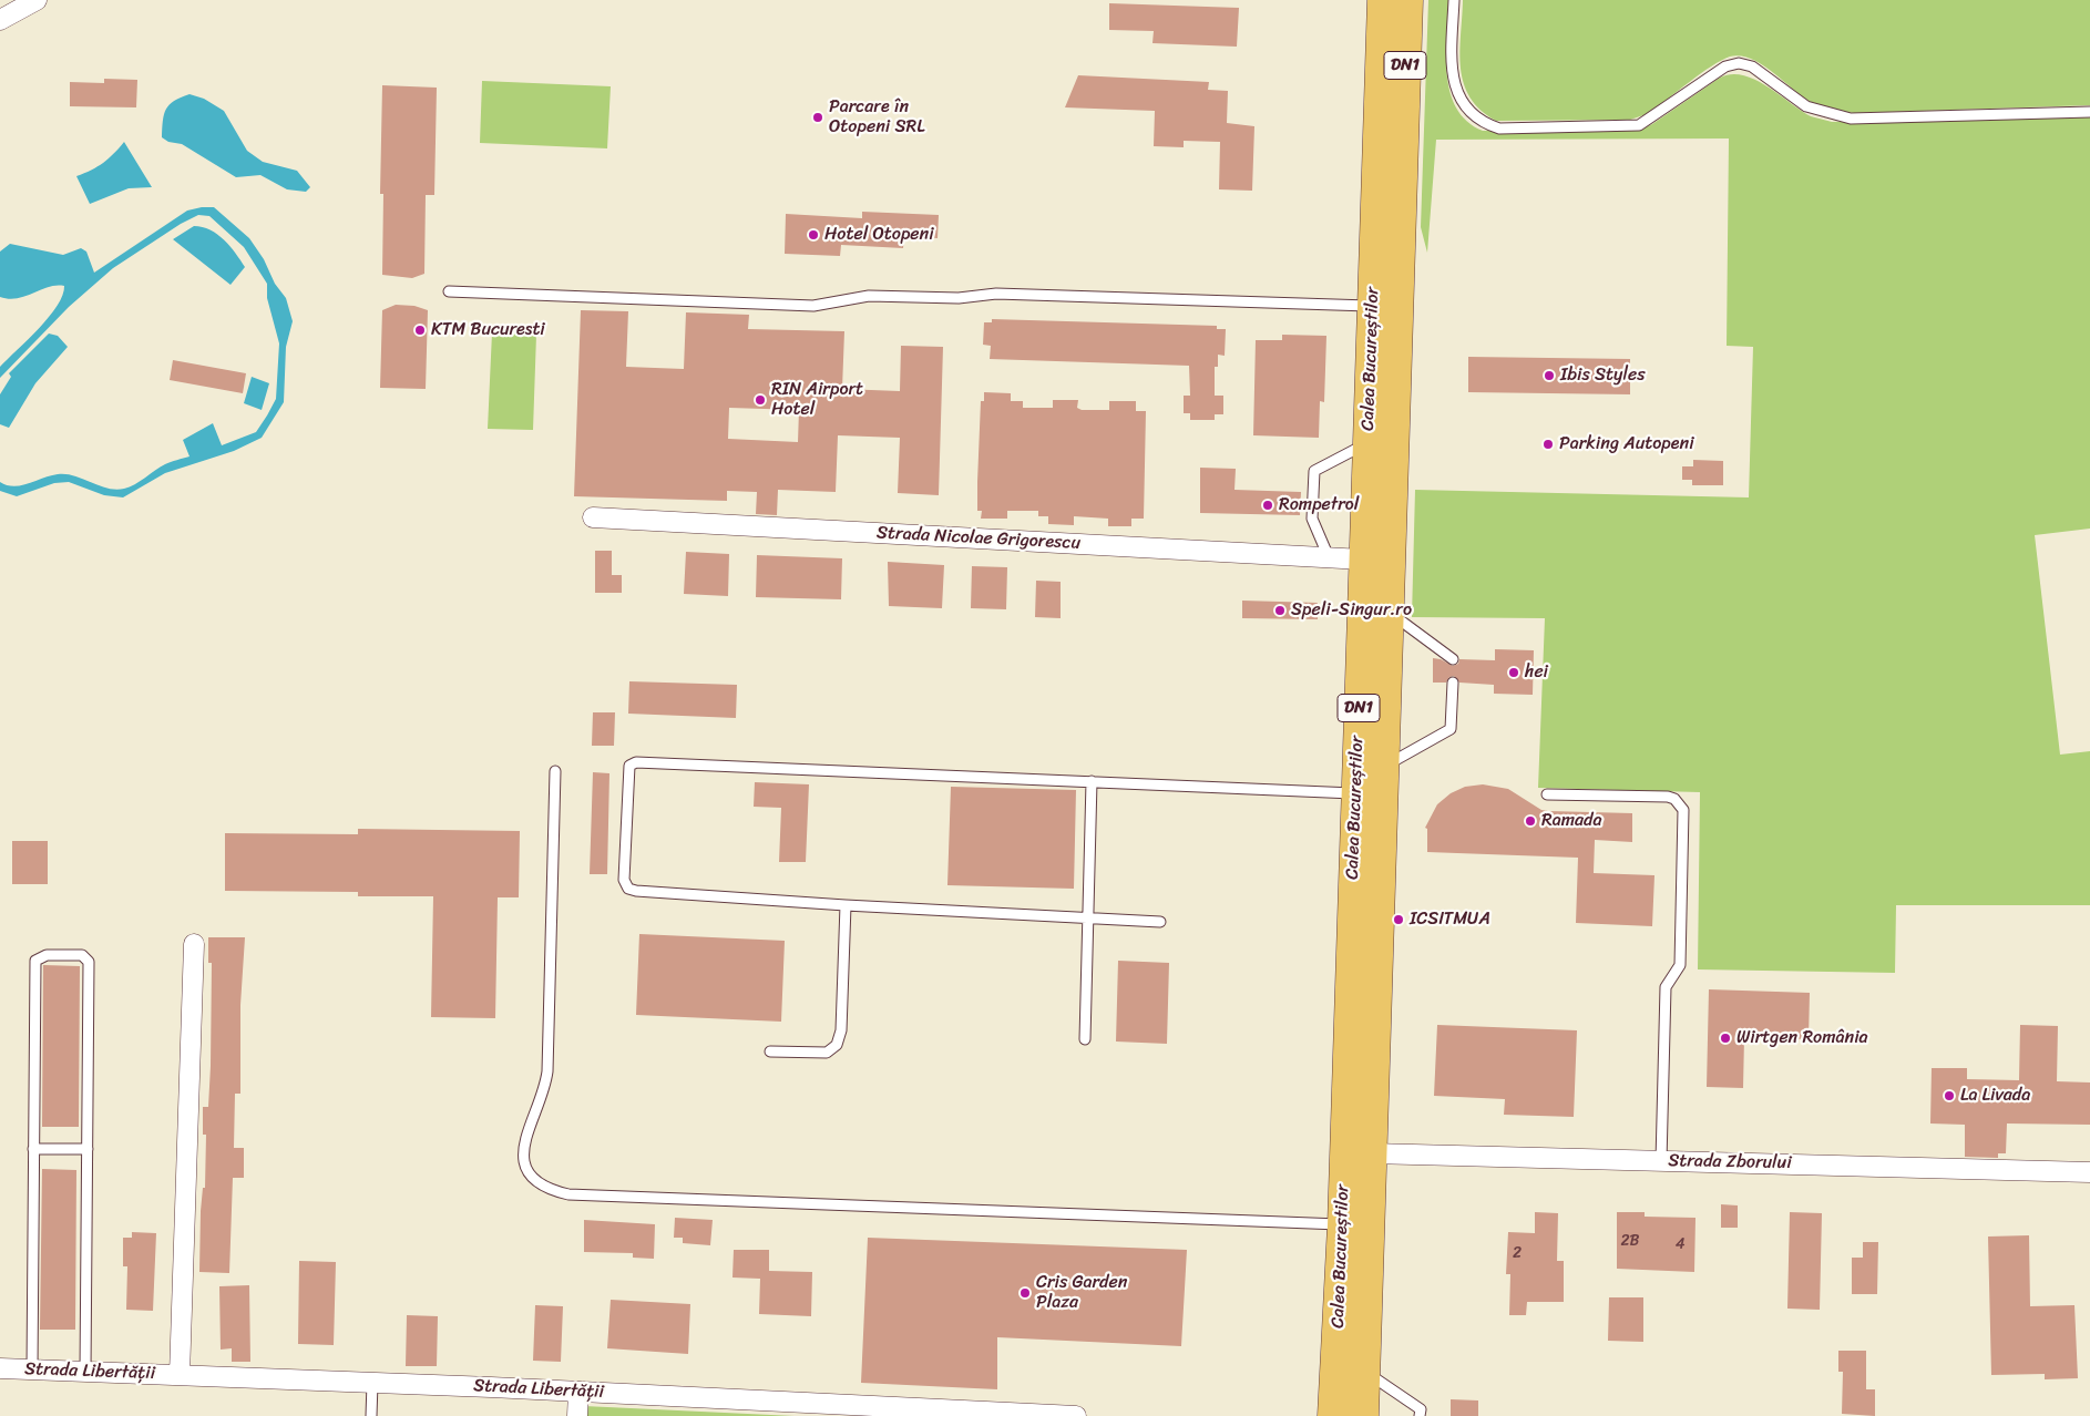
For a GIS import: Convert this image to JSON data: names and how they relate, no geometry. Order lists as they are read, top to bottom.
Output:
{
  "streets": {
    "highway": ["DN1", "Calea Bucureștilor"],
    "street": ["Strada Nicolae Grigorescu", "Strada Zborului", "Strada Libertății"]
  },
  "crossings": [
    ["Calea Bucureștilor", "Strada Nicolae Grigorescu"],
    ["Calea Bucureștilor", "Strada Zborului"]
  ],
  "places": [
    "Parcare în Otopeni SRL",
    "Hotel Otopeni",
    "KTM Bucuresti",
    "Ibis Styles",
    "RIN Airport Hotel",
    "Parking Autopeni",
    "Rompetrol",
    "Speli-Singur.ro",
    "hei",
    "Ramada",
    "ICSITMUA",
    "Wirtgen România",
    "La Livada",
    "Cris Garden Plaza"
  ],
  "house_numbers": ["2B", "4", "2"]
}
